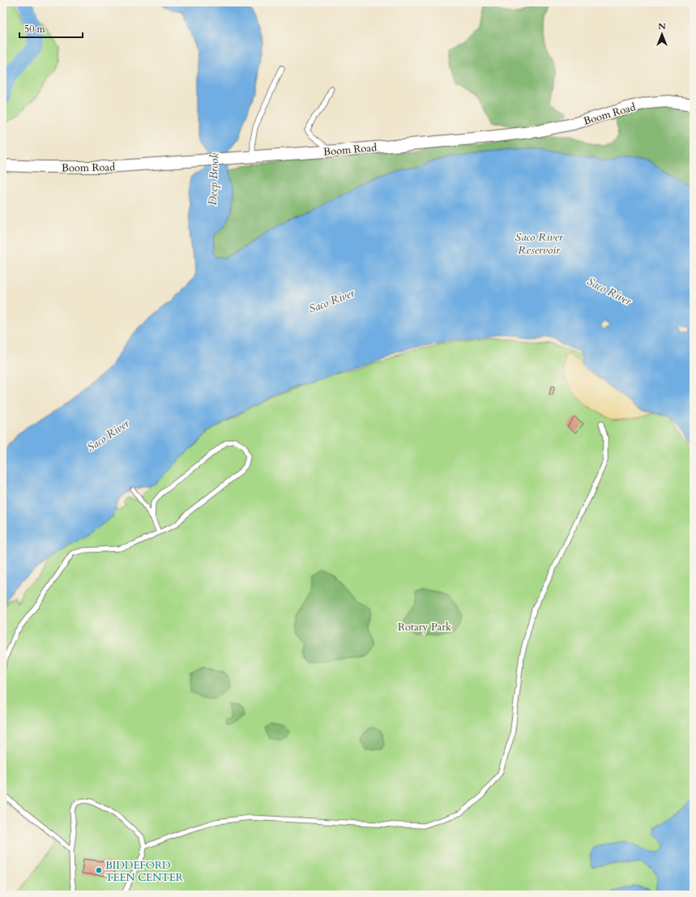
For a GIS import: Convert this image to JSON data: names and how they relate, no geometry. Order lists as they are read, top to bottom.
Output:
{
  "streets": {
    "street": ["Boom Road"]
  },
  "water": ["Deep Brook", "Saco River Reservoir", "Saco River"],
  "parks": ["Rotary Park"],
  "places": ["BIDDEFORD TEEN CENTER"],
  "scale_bar": "50 m",
  "north": "top"
}
